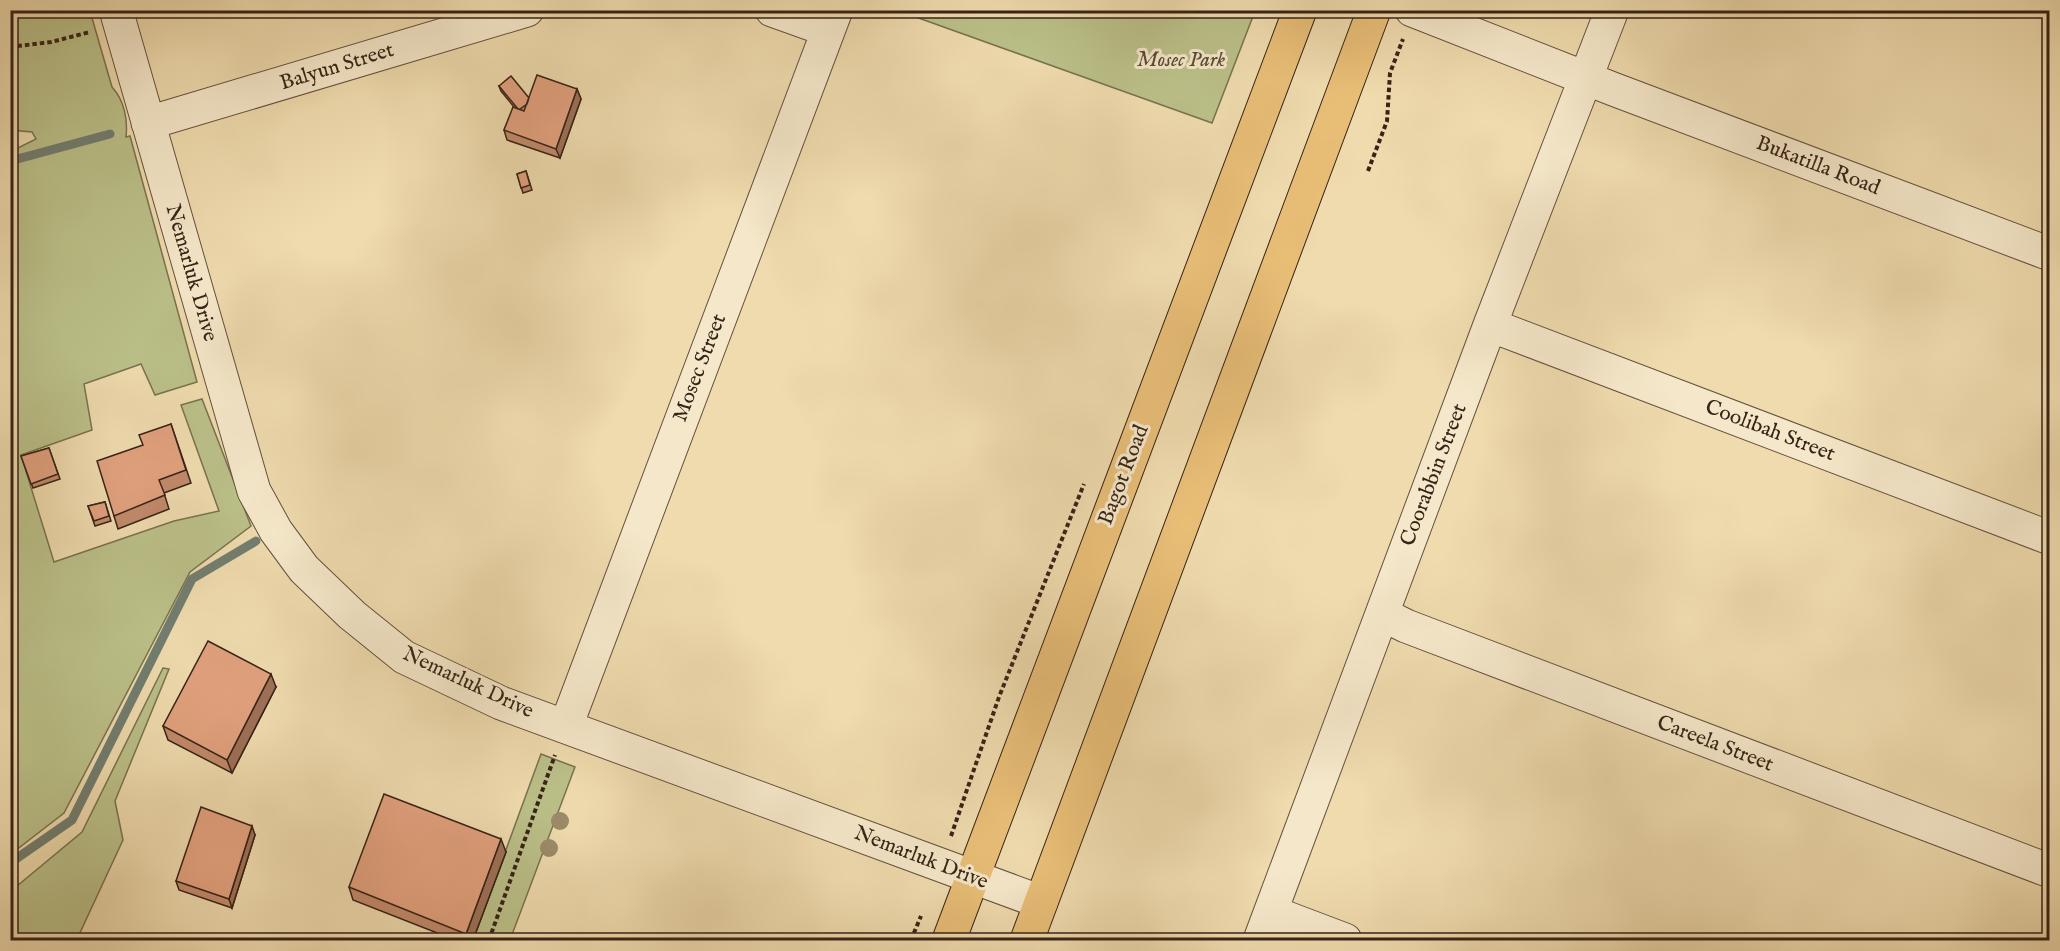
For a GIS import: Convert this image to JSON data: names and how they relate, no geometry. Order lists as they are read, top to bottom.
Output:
{
  "streets": {
    "main road": ["Bagot Road"],
    "street": [
      "Balyun Street",
      "Bukatilla Road",
      "Nemarluk Drive",
      "Mosec Street",
      "Coolibah Street",
      "Coorabbin Street",
      "Careela Street"
    ]
  },
  "crossings": [
    ["Balyun Street", "Nemarluk Drive"],
    ["Bukatilla Road", "Coorabbin Street"],
    ["Nemarluk Drive", "Mosec Street"],
    ["Nemarluk Drive", "Bagot Road"],
    ["Coolibah Street", "Coorabbin Street"],
    ["Coorabbin Street", "Careela Street"]
  ],
  "parks": ["Mosec Park"]
}
